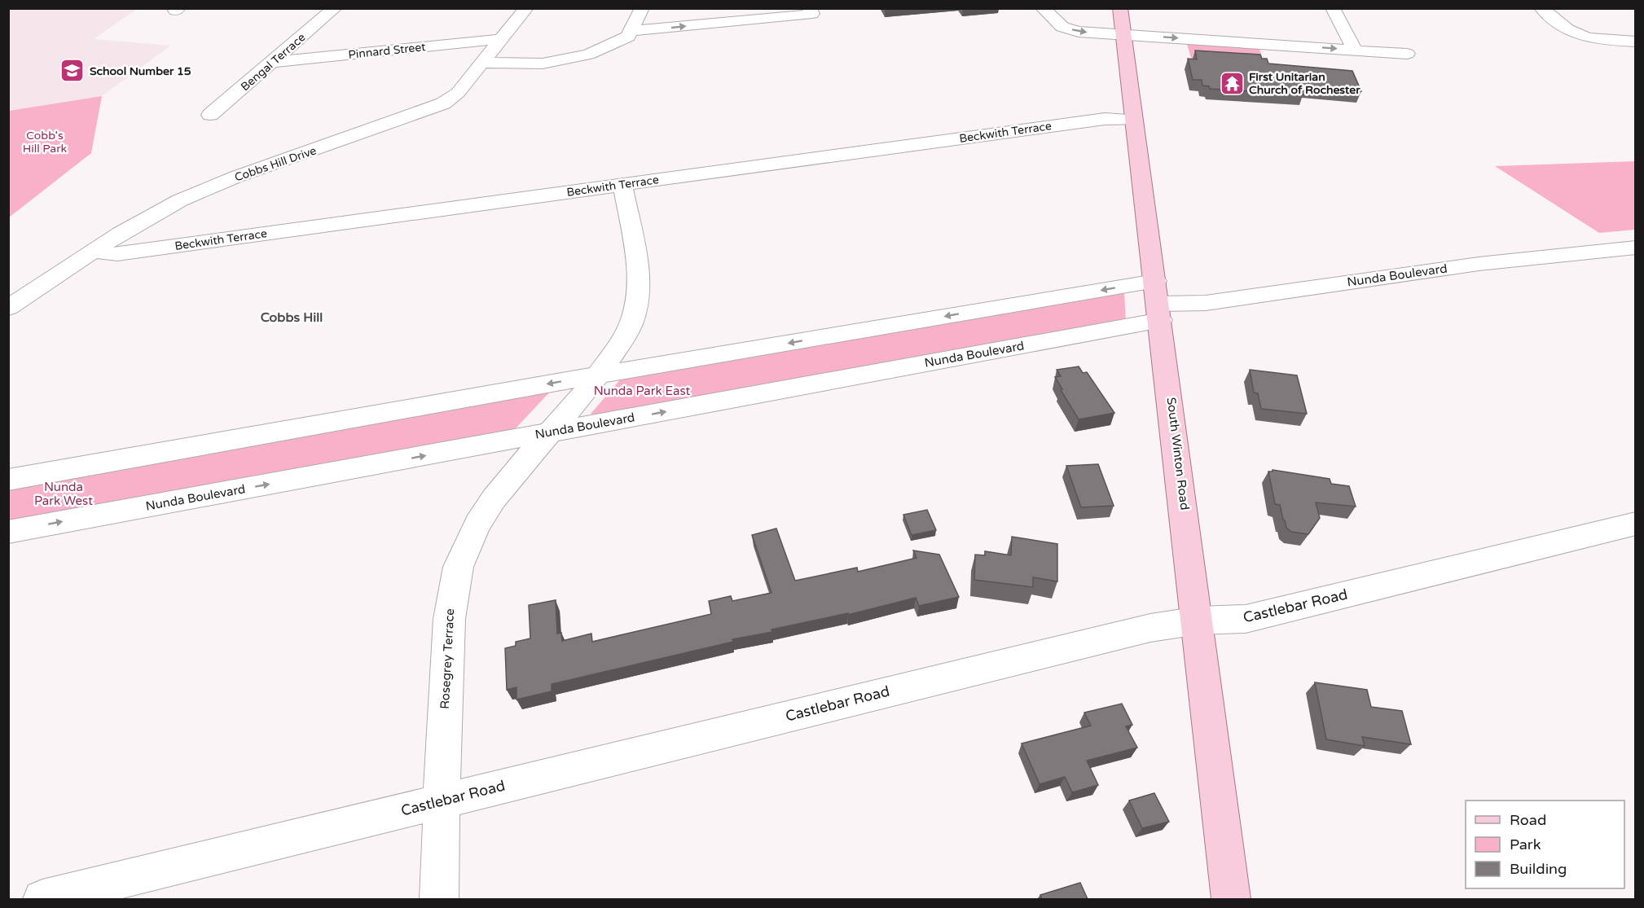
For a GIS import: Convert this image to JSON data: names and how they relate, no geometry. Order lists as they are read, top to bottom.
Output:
{
  "streets": {
    "main road": ["South Winton Road"],
    "street": [
      "Pinnard Street",
      "Bengal Terrace",
      "Beckwith Terrace",
      "Cobbs Hill Drive",
      "Nunda Boulevard",
      "Castlebar Road",
      "Rosegrey Terrace"
    ]
  },
  "crossings": [
    ["Pinnard Street", "Bengal Terrace"],
    ["Pinnard Street", "Cobbs Hill Drive"],
    ["Beckwith Terrace", "Cobbs Hill Drive"],
    ["Beckwith Terrace", "South Winton Road"],
    ["Beckwith Terrace", "Rosegrey Terrace"],
    ["Nunda Boulevard", "South Winton Road"],
    ["Nunda Boulevard", "Rosegrey Terrace"],
    ["South Winton Road", "Castlebar Road"],
    ["Castlebar Road", "Rosegrey Terrace"]
  ],
  "districts": ["Cobbs Hill"],
  "parks": ["Cobb's Hill Park", "Nunda Park East", "Nunda Park West"],
  "places": {
    "school or university": ["School Number 15"],
    "temple": ["First Unitarian Church of Rochester"]
  },
  "legend": ["Road", "Park", "Building"]
}
